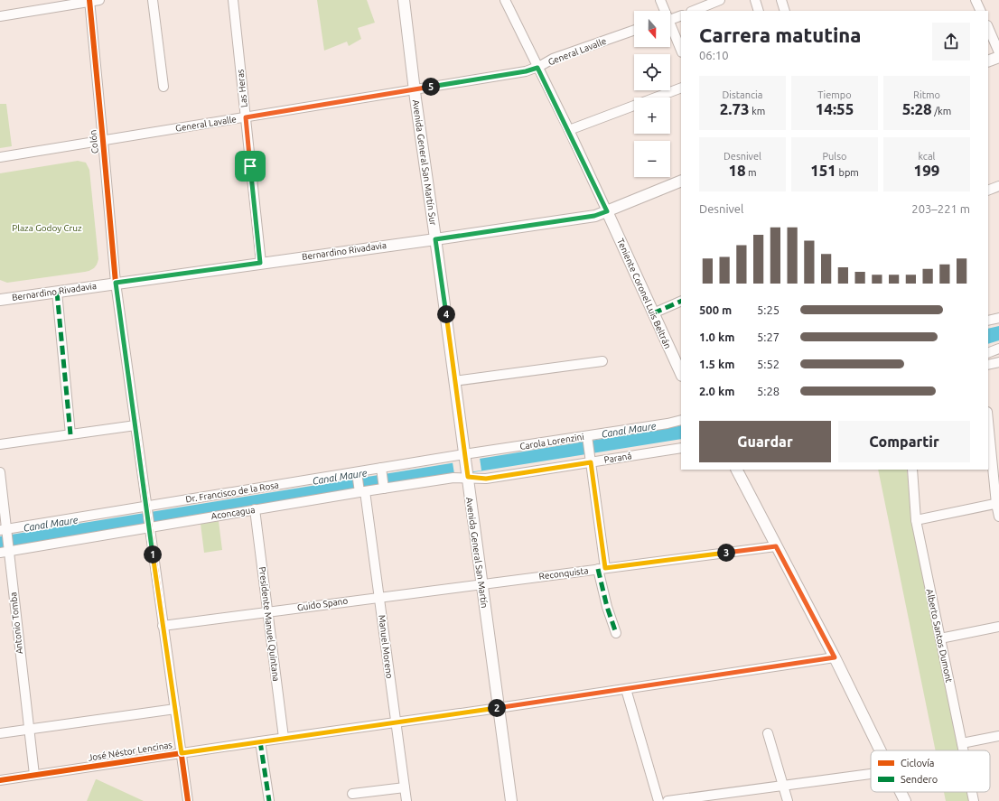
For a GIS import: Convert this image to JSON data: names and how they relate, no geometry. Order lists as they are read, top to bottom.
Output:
{
  "streets": {
    "main road": [
      "Avenida General San Martín Sur",
      "Bernardino Rivadavia",
      "Teniente Coronel Luis Beltrán",
      "Avenida General San Martín"
    ],
    "street": [
      "General Lavalle",
      "Las Heras",
      "Colón",
      "Carola Lorenzini",
      "Paraná",
      "Dr. Francisco de la Rosa",
      "Aconcagua",
      "Reconquista",
      "Guido Spano",
      "Antonio Tomba",
      "Presidente Manuel Quintana",
      "Alberto Santos Dumont",
      "Manuel Moreno",
      "José Néstor Lencinas"
    ]
  },
  "crossings": [
    ["General Lavalle", "Las Heras"],
    ["General Lavalle", "Colón"],
    ["General Lavalle", "Avenida General San Martín Sur"],
    ["Las Heras", "Bernardino Rivadavia"],
    ["Colón", "Bernardino Rivadavia"],
    ["Colón", "Dr. Francisco de la Rosa"],
    ["Colón", "Aconcagua"],
    ["Colón", "Guido Spano"],
    ["Colón", "José Néstor Lencinas"],
    ["Avenida General San Martín Sur", "Bernardino Rivadavia"],
    ["Avenida General San Martín Sur", "Avenida General San Martín"],
    ["Bernardino Rivadavia", "Teniente Coronel Luis Beltrán"],
    ["Bernardino Rivadavia", "Avenida General San Martín"],
    ["Carola Lorenzini", "Dr. Francisco de la Rosa"],
    ["Carola Lorenzini", "Avenida General San Martín"],
    ["Paraná", "Aconcagua"],
    ["Paraná", "Avenida General San Martín"],
    ["Dr. Francisco de la Rosa", "Avenida General San Martín"],
    ["Dr. Francisco de la Rosa", "Antonio Tomba"],
    ["Dr. Francisco de la Rosa", "Manuel Moreno"],
    ["Aconcagua", "Avenida General San Martín"],
    ["Aconcagua", "Antonio Tomba"],
    ["Aconcagua", "Presidente Manuel Quintana"],
    ["Aconcagua", "Manuel Moreno"],
    ["Avenida General San Martín", "Reconquista"],
    ["Avenida General San Martín", "Guido Spano"],
    ["Avenida General San Martín", "José Néstor Lencinas"],
    ["Reconquista", "Guido Spano"],
    ["Guido Spano", "Presidente Manuel Quintana"],
    ["Guido Spano", "Manuel Moreno"],
    ["Antonio Tomba", "José Néstor Lencinas"],
    ["Presidente Manuel Quintana", "José Néstor Lencinas"],
    ["Manuel Moreno", "José Néstor Lencinas"]
  ],
  "water": ["Canal Maure"],
  "parks": ["Plaza Godoy Cruz"],
  "legend": ["Ciclovía", "Sendero"],
  "north": "bottom",
  "page": {
    "map_buttons": ["+", "−"],
    "heading": ["Carrera matutina", "06:10"],
    "stats": [
      ["Distancia", "2.73 km"],
      ["Tiempo", "14:55"],
      ["Ritmo", "5:28 /km"],
      ["Desnivel", "18 m"],
      ["Pulso", "151 bpm"],
      ["kcal", "199"]
    ],
    "pins": [
      "5",
      "4",
      "3",
      "1",
      "2"
    ],
    "chart": ["Desnivel", "203–221 m"],
    "list": [
      {
        "name": "500 m",
        "note": "5:25"
      },
      {
        "name": "1.0 km",
        "note": "5:27"
      },
      {
        "name": "1.5 km",
        "note": "5:52"
      },
      {
        "name": "2.0 km",
        "note": "5:28"
      }
    ],
    "buttons": ["Guardar", "Compartir"]
  }
}
